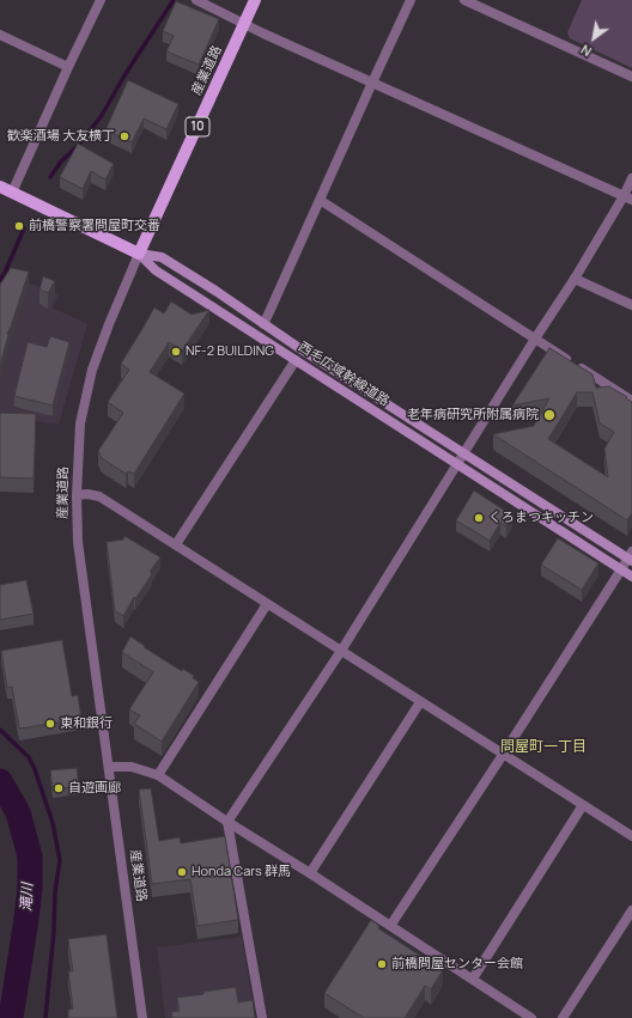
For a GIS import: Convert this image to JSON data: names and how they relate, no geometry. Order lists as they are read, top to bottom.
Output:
{
  "streets": {
    "main road": ["産業道路", "10", "西毛広域幹線道路"]
  },
  "crossings": [
    ["産業道路", "西毛広域幹線道路"]
  ],
  "districts": ["問屋町一丁目"],
  "water": ["滝川"],
  "places": [
    "歓楽酒場 大友横丁",
    "前橋警察署問屋町交番",
    "NF-2 BUILDING",
    "老年病研究所附属病院",
    "くろまつキッチン",
    "東和銀行",
    "自遊画廊",
    "Honda Cars 群馬",
    "前橋問屋センター会館"
  ],
  "north": "bottom left"
}
